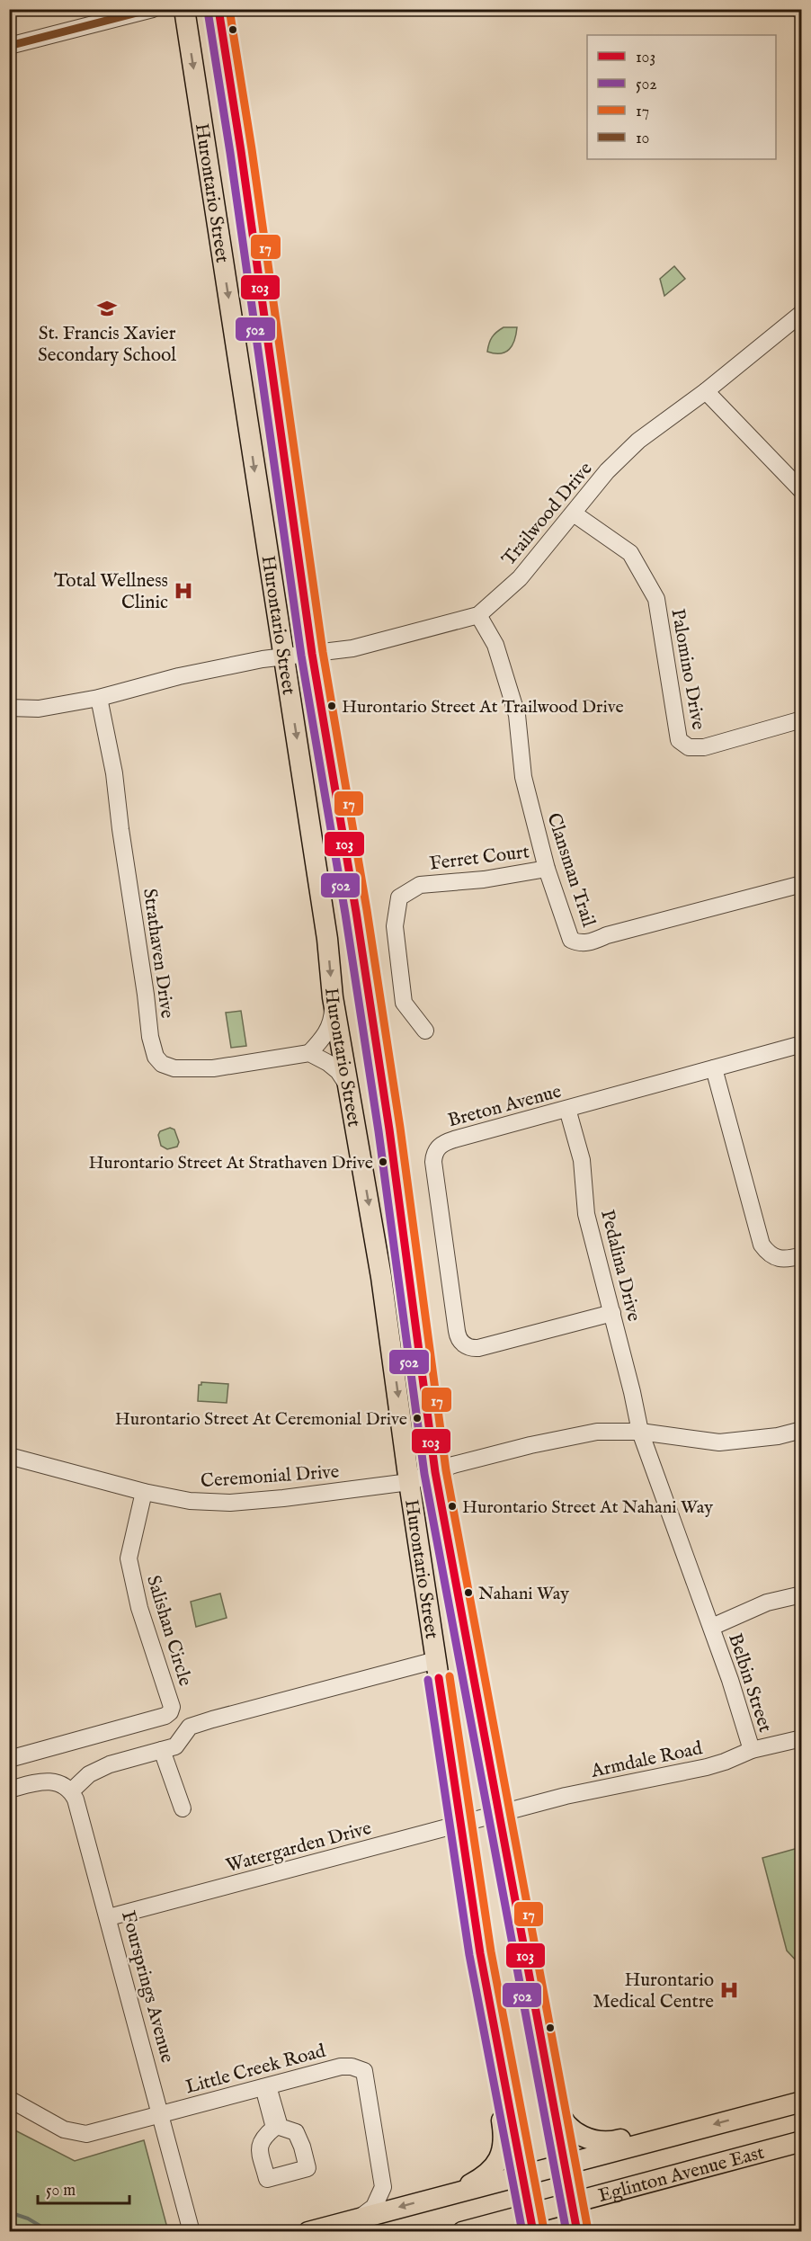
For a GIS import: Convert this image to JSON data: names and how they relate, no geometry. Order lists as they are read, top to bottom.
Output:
{
  "streets": {
    "main road": ["Hurontario Street", "Eglinton Avenue East"],
    "street": [
      "Trailwood Drive",
      "Palomino Drive",
      "Ferret Court",
      "Clansman Trail",
      "Strathaven Drive",
      "Breton Avenue",
      "Pedalina Drive",
      "Ceremonial Drive",
      "Salishan Circle",
      "Belbin Street",
      "Armdale Road",
      "Watergarden Drive",
      "Foursprings Avenue",
      "Little Creek Road"
    ]
  },
  "crossings": [
    ["Hurontario Street", "Trailwood Drive"],
    ["Hurontario Street", "Ceremonial Drive"],
    ["Hurontario Street", "Armdale Road"],
    ["Hurontario Street", "Watergarden Drive"],
    ["Hurontario Street", "Eglinton Avenue East"],
    ["Trailwood Drive", "Palomino Drive"],
    ["Trailwood Drive", "Clansman Trail"],
    ["Trailwood Drive", "Strathaven Drive"],
    ["Ferret Court", "Clansman Trail"],
    ["Breton Avenue", "Pedalina Drive"],
    ["Pedalina Drive", "Belbin Street"],
    ["Ceremonial Drive", "Salishan Circle"],
    ["Belbin Street", "Armdale Road"],
    ["Armdale Road", "Watergarden Drive"],
    ["Watergarden Drive", "Foursprings Avenue"],
    ["Foursprings Avenue", "Little Creek Road"]
  ],
  "places": {
    "school or university": ["St. Francis Xavier Secondary School"],
    "hospital": ["Total Wellness Clinic", "Hurontario Medical Centre"],
    "other": [
      "Hurontario Street At Trailwood Drive",
      "Hurontario Street At Strathaven Drive",
      "Hurontario Street At Ceremonial Drive",
      "Hurontario Street At Nahani Way",
      "Nahani Way"
    ]
  },
  "lines": [
    "transit line 103",
    "transit line 17",
    "transit line 10",
    "transit line 502"
  ],
  "legend": [
    "103",
    "502",
    "17",
    "10"
  ],
  "scale_bar": "50 m"
}
